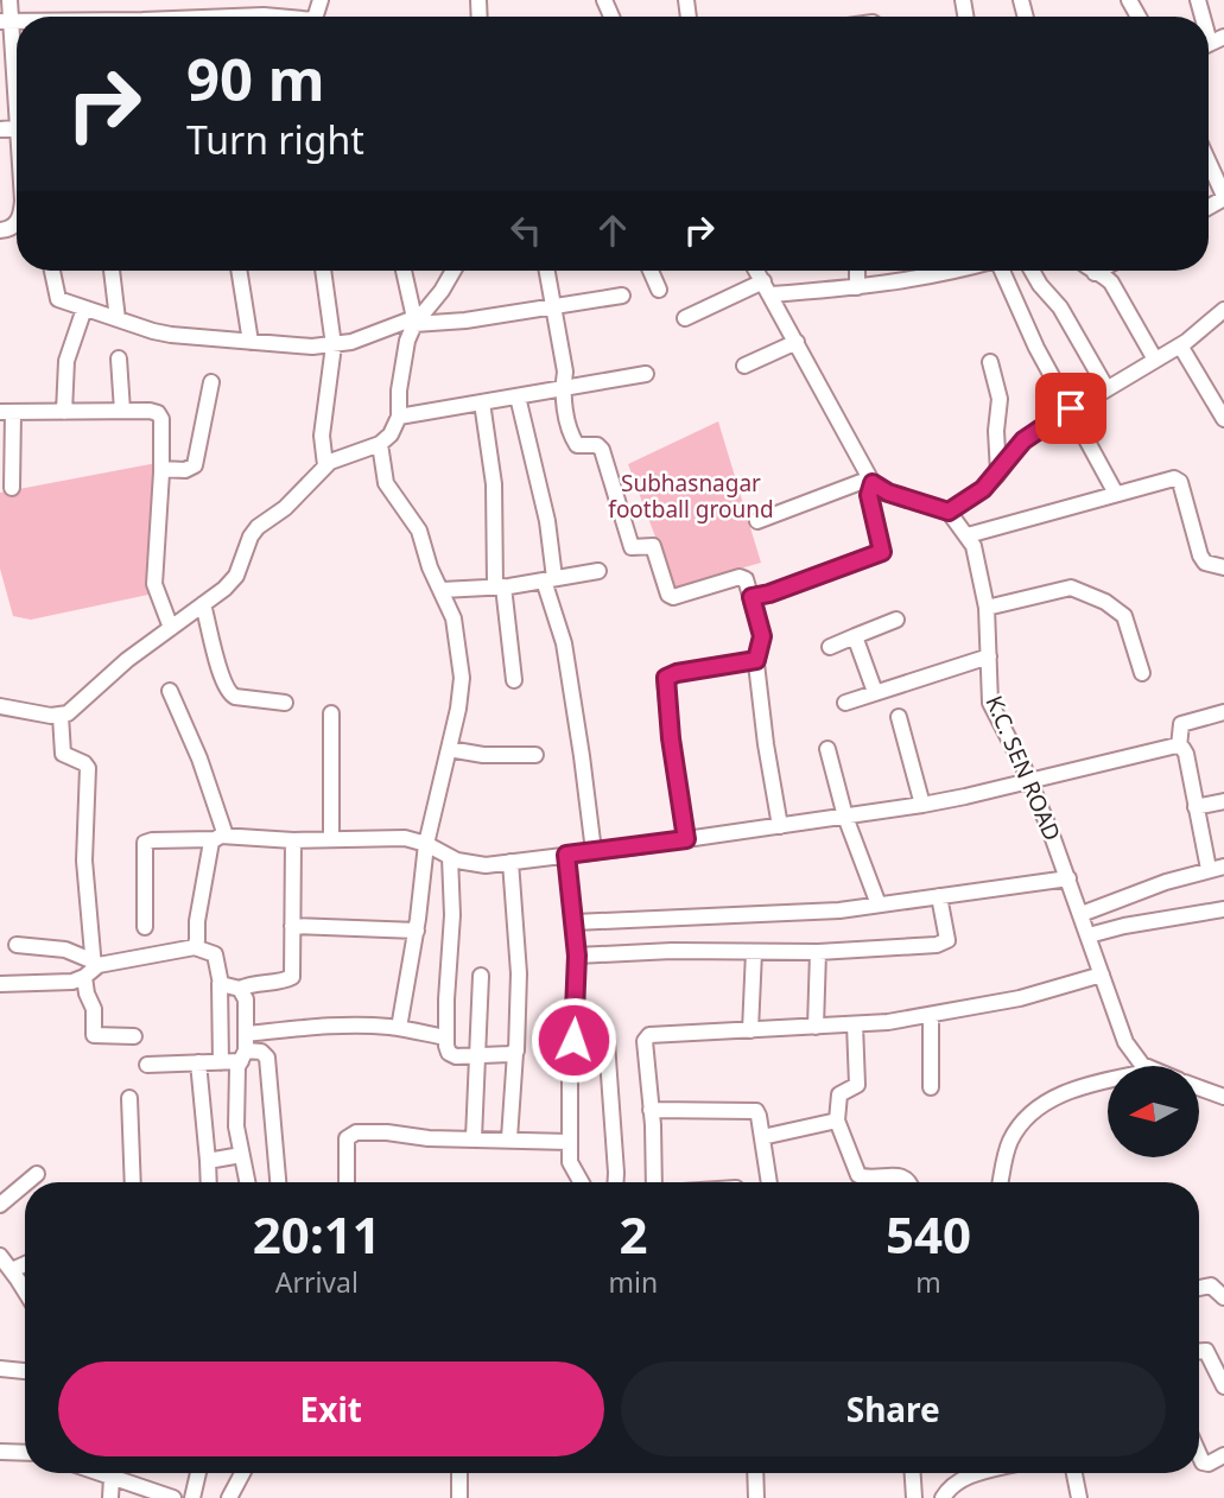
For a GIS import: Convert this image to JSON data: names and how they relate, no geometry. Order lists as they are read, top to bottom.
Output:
{
  "streets": {
    "street": ["K.C. SEN ROAD"]
  },
  "parks": ["Subhasnagar football ground"],
  "north": "left",
  "page": {
    "turn": ["90 m", "Turn right"],
    "eta": [
      "20:11",
      "Arrival",
      "2",
      "min",
      "540",
      "m"
    ],
    "buttons": ["Exit", "Share"]
  }
}
